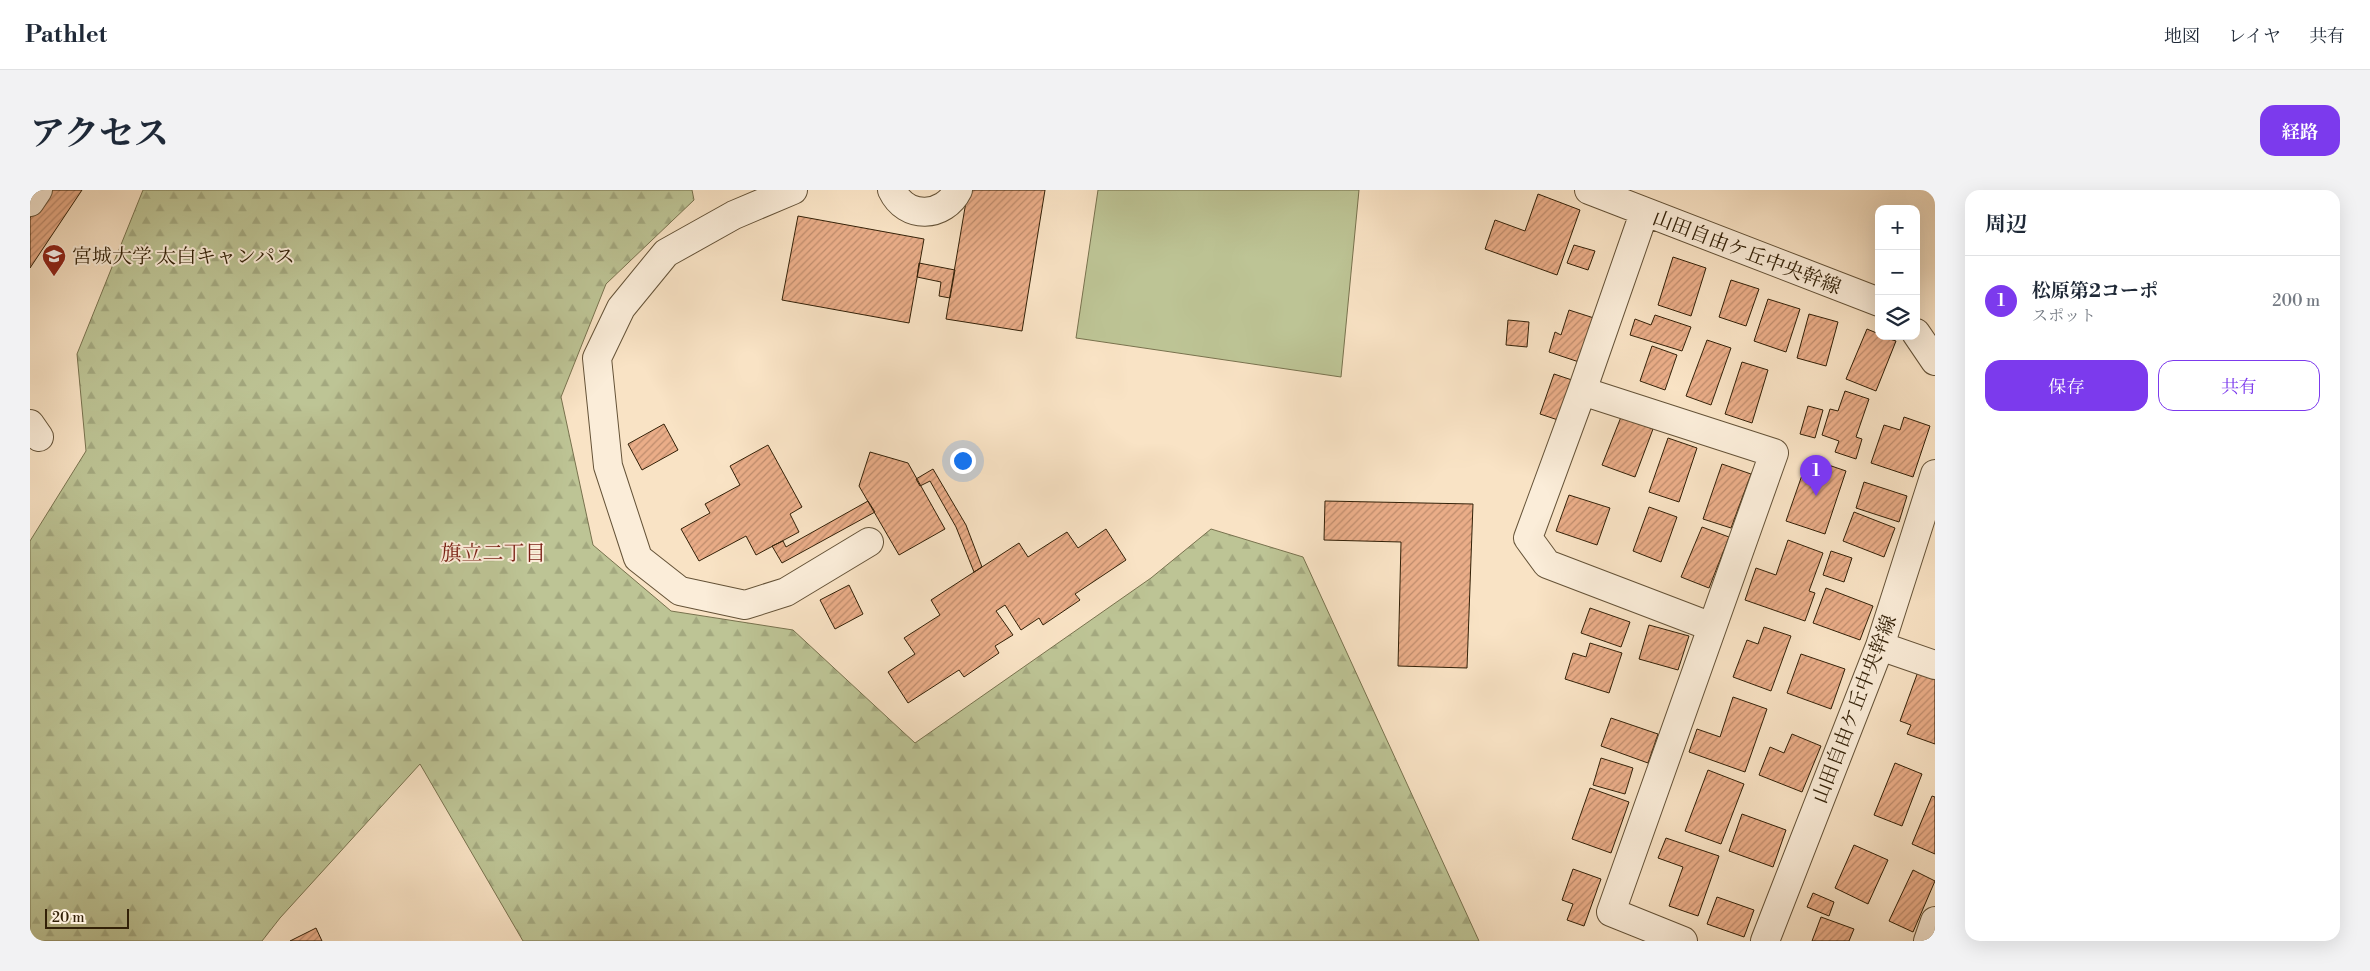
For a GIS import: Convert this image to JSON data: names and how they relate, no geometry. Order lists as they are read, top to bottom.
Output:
{
  "streets": {
    "street": ["山田自由ケ丘中央幹線"]
  },
  "districts": ["旗立二丁目"],
  "places": {
    "school or university": ["宮城大学 太白キャンパス"]
  },
  "scale_bar": "20 m",
  "page": {
    "header": "Pathlet",
    "nav": ["地図", "レイヤ", "共有"],
    "title": "アクセス",
    "buttons": [
      "経路",
      ["保存", "共有"]
    ],
    "heading": "周辺",
    "map_buttons": ["+", "−"],
    "list": [
      {
        "mark": "1",
        "name": "松原第2コーポ",
        "note": "スポット",
        "value": "200 m"
      }
    ],
    "pins": "1",
    "scale": "20 m"
  }
}
